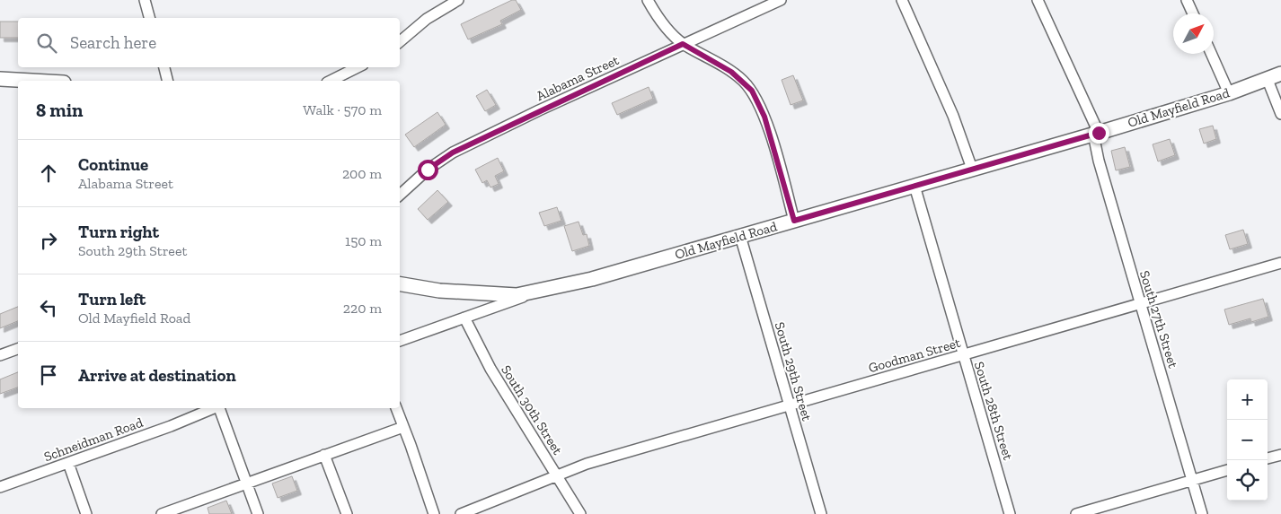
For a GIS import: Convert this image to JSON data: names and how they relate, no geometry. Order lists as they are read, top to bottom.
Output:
{
  "streets": {
    "main road": ["Old Mayfield Road"],
    "street": [
      "Alabama Street",
      "South 27th Street",
      "Goodman Street",
      "South 29th Street",
      "South 30th Street",
      "South 28th Street",
      "Schneidman Road"
    ]
  },
  "crossings": [
    ["Old Mayfield Road", "South 27th Street"],
    ["Old Mayfield Road", "South 29th Street"],
    ["Old Mayfield Road", "South 28th Street"],
    ["South 27th Street", "Goodman Street"],
    ["Goodman Street", "South 29th Street"],
    ["Goodman Street", "South 30th Street"],
    ["Goodman Street", "South 28th Street"]
  ],
  "north": "top right",
  "page": {
    "search": "Search here",
    "heading": ["8 min", "Walk · 570 m"],
    "list": [
      ["Continue", "Alabama Street", "200 m"],
      ["Turn right", "South 29th Street", "150 m"],
      ["Turn left", "Old Mayfield Road", "220 m"],
      "Arrive at destination"
    ],
    "map_buttons": ["+", "−"]
  }
}
